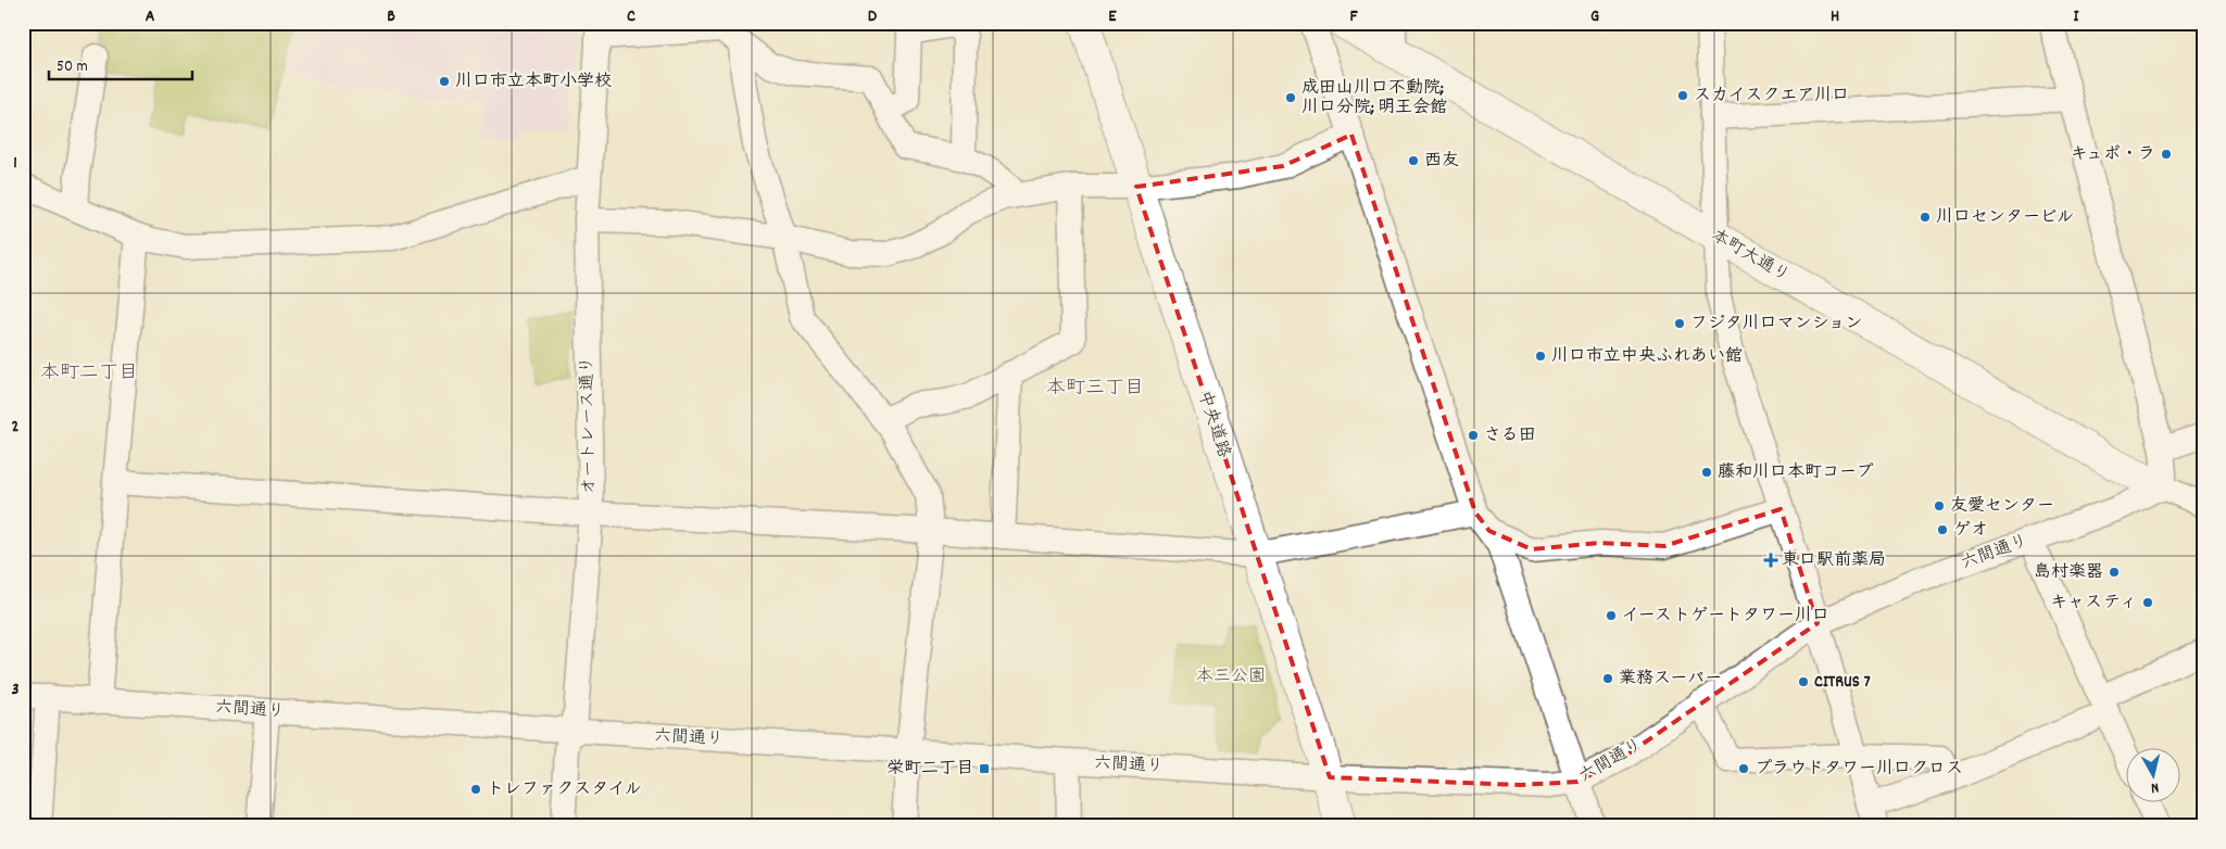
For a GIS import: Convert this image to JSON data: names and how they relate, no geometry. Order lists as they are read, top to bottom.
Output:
{
  "streets": {
    "main road": ["本町大通り", "中央道路"],
    "street": ["オートレース通り", "六間通り"]
  },
  "crossings": [
    ["本町大通り", "六間通り"],
    ["中央道路", "六間通り"],
    ["オートレース通り", "六間通り"]
  ],
  "districts": ["本町二丁目", "本町三丁目"],
  "parks": ["本三公園"],
  "places": {
    "other": [
      "川口市立本町小学校",
      "スカイスクエア川口",
      "成田山川口不動院; 川口分院; 明王会館",
      "キュポ・ラ",
      "西友",
      "川口センタービル",
      "フジタ川口マンション",
      "川口市立中央ふれあい館",
      "さる田",
      "藤和川口本町コープ",
      "友愛センター",
      "ゲオ",
      "島村楽器",
      "キャスティ",
      "イーストゲートタワー川口",
      "業務スーパー",
      "CITRUS 7",
      "プラウドタワー川口クロス",
      "トレファクスタイル"
    ],
    "health": ["東口駅前薬局"],
    "transit": ["栄町二丁目"]
  },
  "scale_bar": "50 m",
  "north": "bottom",
  "grid": {
    "columns": [
      "A",
      "B",
      "C",
      "D",
      "E",
      "F",
      "G",
      "H",
      "I"
    ],
    "rows": ["1", "2", "3"]
  }
}
